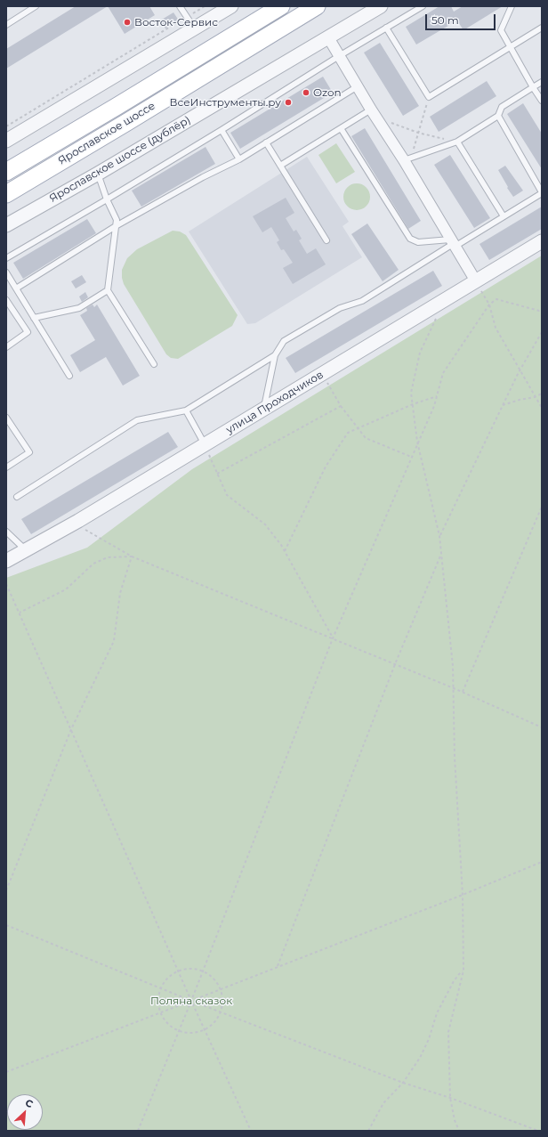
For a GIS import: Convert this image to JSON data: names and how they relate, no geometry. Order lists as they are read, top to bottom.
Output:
{
  "streets": {
    "main road": ["Ярославское шоссе"],
    "street": ["Ярославское шоссе (дублёр)", "улица Проходчиков"]
  },
  "parks": ["Поляна сказок"],
  "places": ["Восток-Сервис", "Ozon", "ВсеИнструменты.ру"],
  "scale_bar": "50 m",
  "north": "top right"
}
